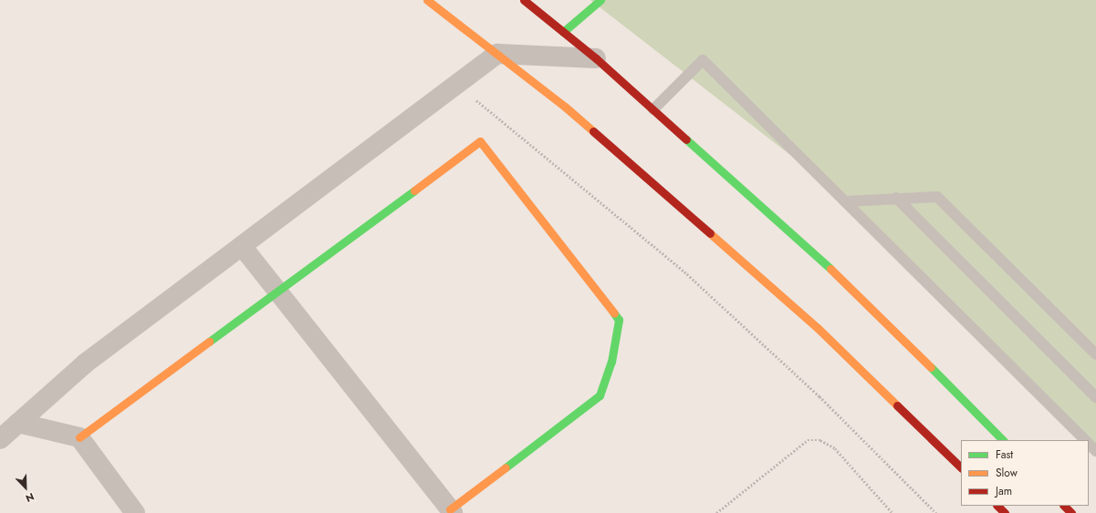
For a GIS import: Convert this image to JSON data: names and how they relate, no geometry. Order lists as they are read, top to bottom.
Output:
{
  "legend": ["Fast", "Slow", "Jam"],
  "north": "bottom right"
}
